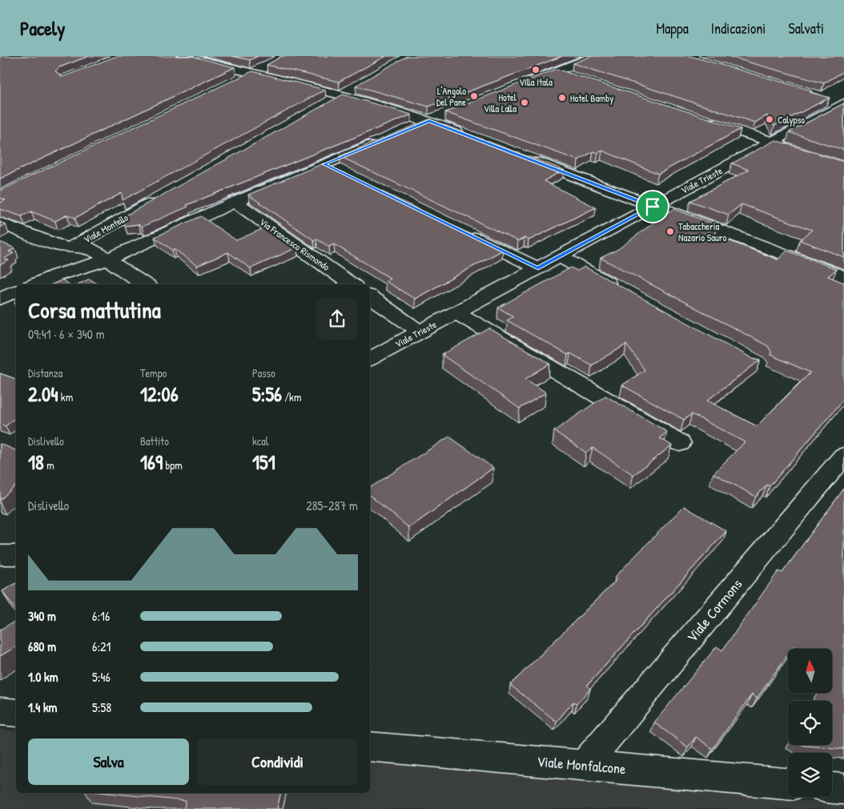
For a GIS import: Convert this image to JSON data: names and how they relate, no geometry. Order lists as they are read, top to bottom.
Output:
{
  "streets": {
    "street": [
      "Viale Trieste",
      "Viale Montello",
      "Via Francesco Rismondo",
      "Viale Cormons",
      "Viale Monfalcone"
    ]
  },
  "crossings": [
    ["Viale Cormons", "Viale Monfalcone"]
  ],
  "places": [
    "VIlla Itala",
    "L'Angolo Del Pane",
    "Hotel Bamby",
    "Hotel Villa Lalla",
    "Calypso",
    "Tabaccheria Nazario Sauro"
  ],
  "north": "top",
  "page": {
    "header": "Pacely",
    "nav": ["Mappa", "Indicazioni", "Salvati"],
    "heading": ["Corsa mattutina", "09:41 · 6 × 340 m"],
    "stats": [
      ["Distanza", "2.04 km"],
      ["Tempo", "12:06"],
      ["Passo", "5:56 /km"],
      ["Dislivello", "18 m"],
      ["Battito", "169 bpm"],
      ["kcal", "151"]
    ],
    "chart": ["Dislivello", "285–287 m"],
    "list": [
      {
        "name": "340 m",
        "note": "6:16"
      },
      {
        "name": "680 m",
        "note": "6:21"
      },
      {
        "name": "1.0 km",
        "note": "5:46"
      },
      {
        "name": "1.4 km",
        "note": "5:58"
      }
    ],
    "buttons": ["Salva", "Condividi"]
  }
}
